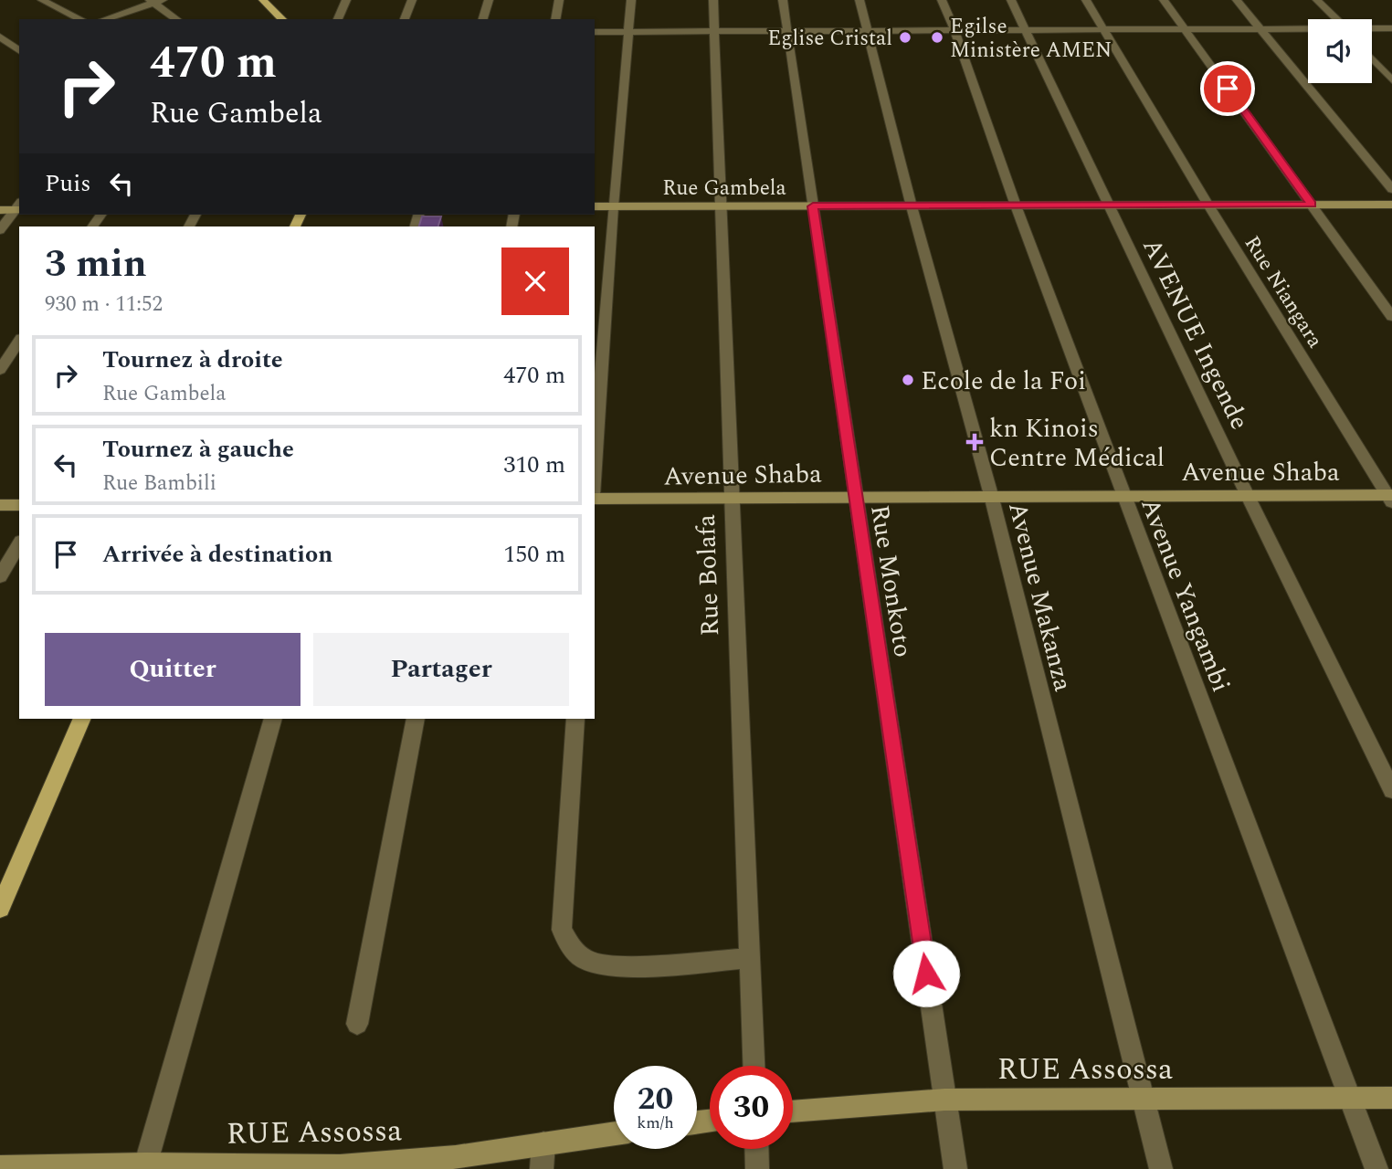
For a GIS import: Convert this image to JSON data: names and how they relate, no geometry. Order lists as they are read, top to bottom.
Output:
{
  "streets": {
    "street": [
      "Rue Gambela",
      "Rue Niangara",
      "AVENUE Ingende",
      "Avenue Shaba",
      "Rue Bolafa",
      "Rue Monkoto",
      "Avenue Yangambi",
      "Avenue Makanza",
      "RUE Assossa"
    ]
  },
  "crossings": [
    ["Rue Gambela", "Rue Niangara"],
    ["Rue Gambela", "AVENUE Ingende"],
    ["Rue Gambela", "Rue Bolafa"],
    ["Rue Gambela", "Rue Monkoto"],
    ["Rue Gambela", "Avenue Yangambi"],
    ["Rue Gambela", "Avenue Makanza"],
    ["Rue Niangara", "Avenue Shaba"],
    ["AVENUE Ingende", "Avenue Shaba"],
    ["Avenue Shaba", "Rue Bolafa"],
    ["Avenue Shaba", "Rue Monkoto"],
    ["Avenue Shaba", "Avenue Yangambi"],
    ["Avenue Shaba", "Avenue Makanza"],
    ["Rue Monkoto", "RUE Assossa"],
    ["Avenue Yangambi", "RUE Assossa"],
    ["Avenue Makanza", "RUE Assossa"]
  ],
  "places": {
    "other": ["Eglise Cristal", "Egilse Ministère AMEN", "Ecole de la Foi"],
    "health": ["kn Kinois Centre Médical"]
  },
  "page": {
    "turn": ["470 m", "Rue Gambela"],
    "then": "Puis",
    "heading": ["3 min", "930 m · 11:52"],
    "list": [
      {
        "name": "Tournez à droite",
        "note": "Rue Gambela",
        "value": "470 m"
      },
      {
        "name": "Tournez à gauche",
        "note": "Rue Bambili",
        "value": "310 m"
      },
      {
        "name": "Arrivée à destination",
        "value": "150 m"
      }
    ],
    "buttons": ["Quitter", "Partager"],
    "speed": "20 km/h",
    "limit": "30"
  }
}
